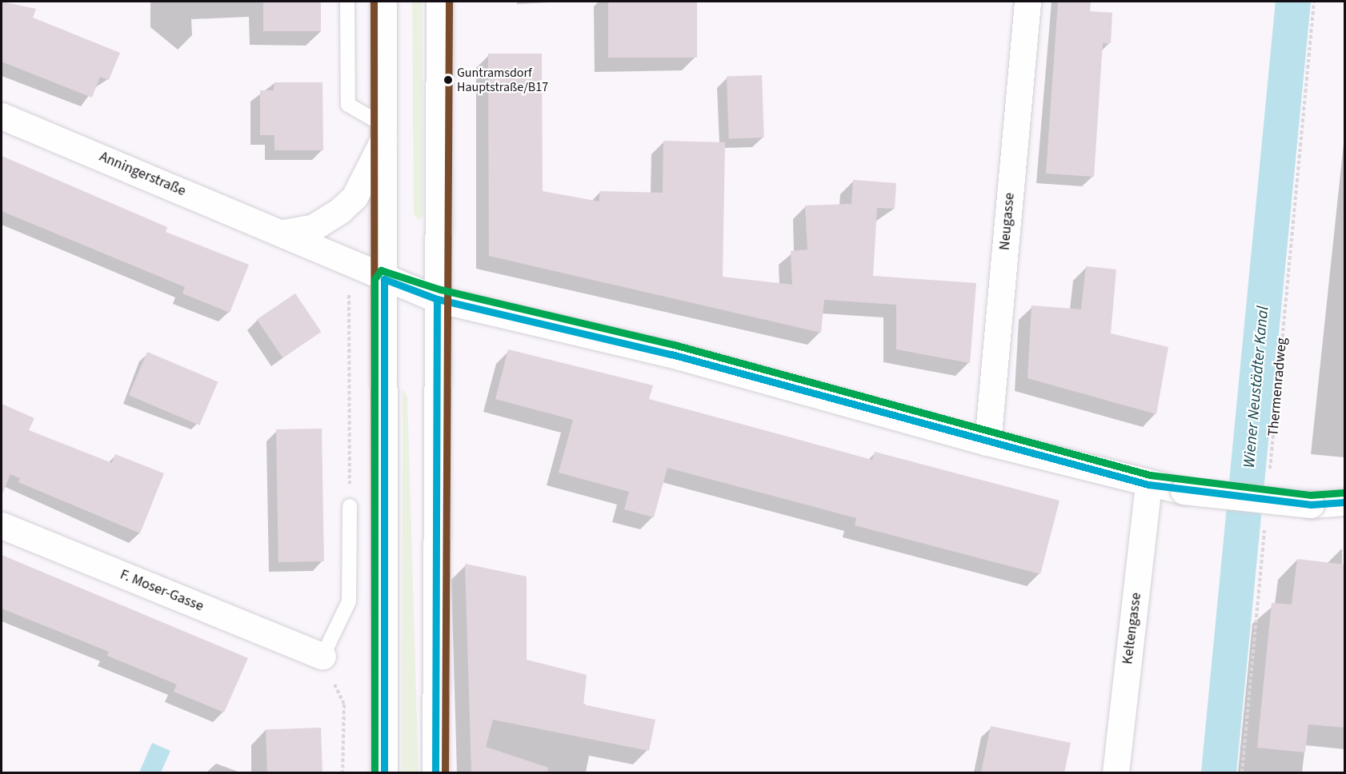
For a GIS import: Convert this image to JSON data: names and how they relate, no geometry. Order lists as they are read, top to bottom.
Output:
{
  "streets": {
    "street": [
      "Anningerstraße",
      "Neugasse",
      "F. Moser-Gasse",
      "Keltengasse"
    ],
    "path": ["Thermenradweg"]
  },
  "crossings": [
    ["Anningerstraße", "Neugasse"],
    ["Anningerstraße", "Keltengasse"]
  ],
  "water": ["Wiener Neustädter Kanal"],
  "places": ["Guntramsdorf Hauptstraße/B17"]
}
